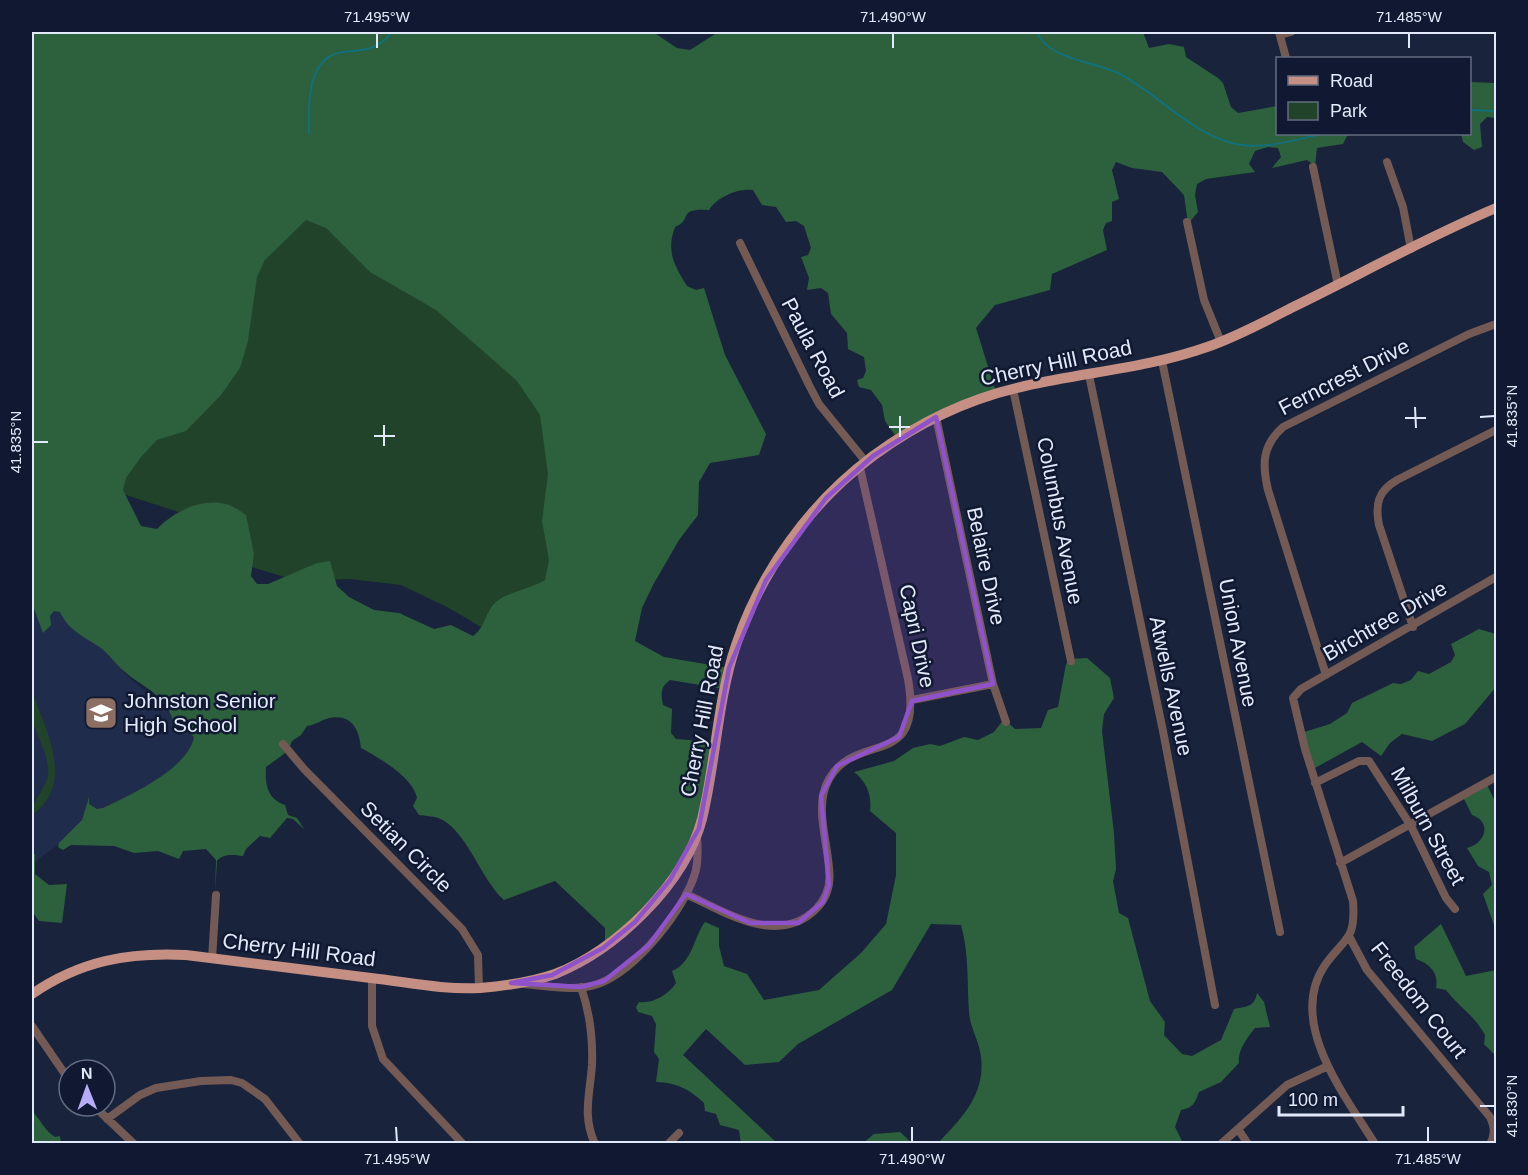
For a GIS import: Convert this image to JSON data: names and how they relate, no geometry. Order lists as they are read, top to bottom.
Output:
{
  "streets": {
    "main road": ["Cherry Hill Road"],
    "street": [
      "Paula Road",
      "Ferncrest Drive",
      "Columbus Avenue",
      "Belaire Drive",
      "Birchtree Drive",
      "Capri Drive",
      "Union Avenue",
      "Atwells Avenue",
      "Milburn Street",
      "Setian Circle",
      "Freedom Court"
    ]
  },
  "crossings": [
    ["Paula Road", "Cherry Hill Road"],
    ["Paula Road", "Capri Drive"],
    ["Cherry Hill Road", "Columbus Avenue"],
    ["Cherry Hill Road", "Belaire Drive"],
    ["Cherry Hill Road", "Capri Drive"],
    ["Cherry Hill Road", "Union Avenue"],
    ["Cherry Hill Road", "Atwells Avenue"],
    ["Cherry Hill Road", "Setian Circle"],
    ["Ferncrest Drive", "Birchtree Drive"],
    ["Birchtree Drive", "Freedom Court"],
    ["Milburn Street", "Freedom Court"]
  ],
  "places": {
    "school or university": ["Johnston Senior High School"]
  },
  "legend": ["Road", "Park"],
  "scale_bar": "100 m",
  "north": "top",
  "coordinates": [
    "71.495°W",
    "71.490°W",
    "71.485°W",
    "41.835°N",
    "41.830°N"
  ]
}
